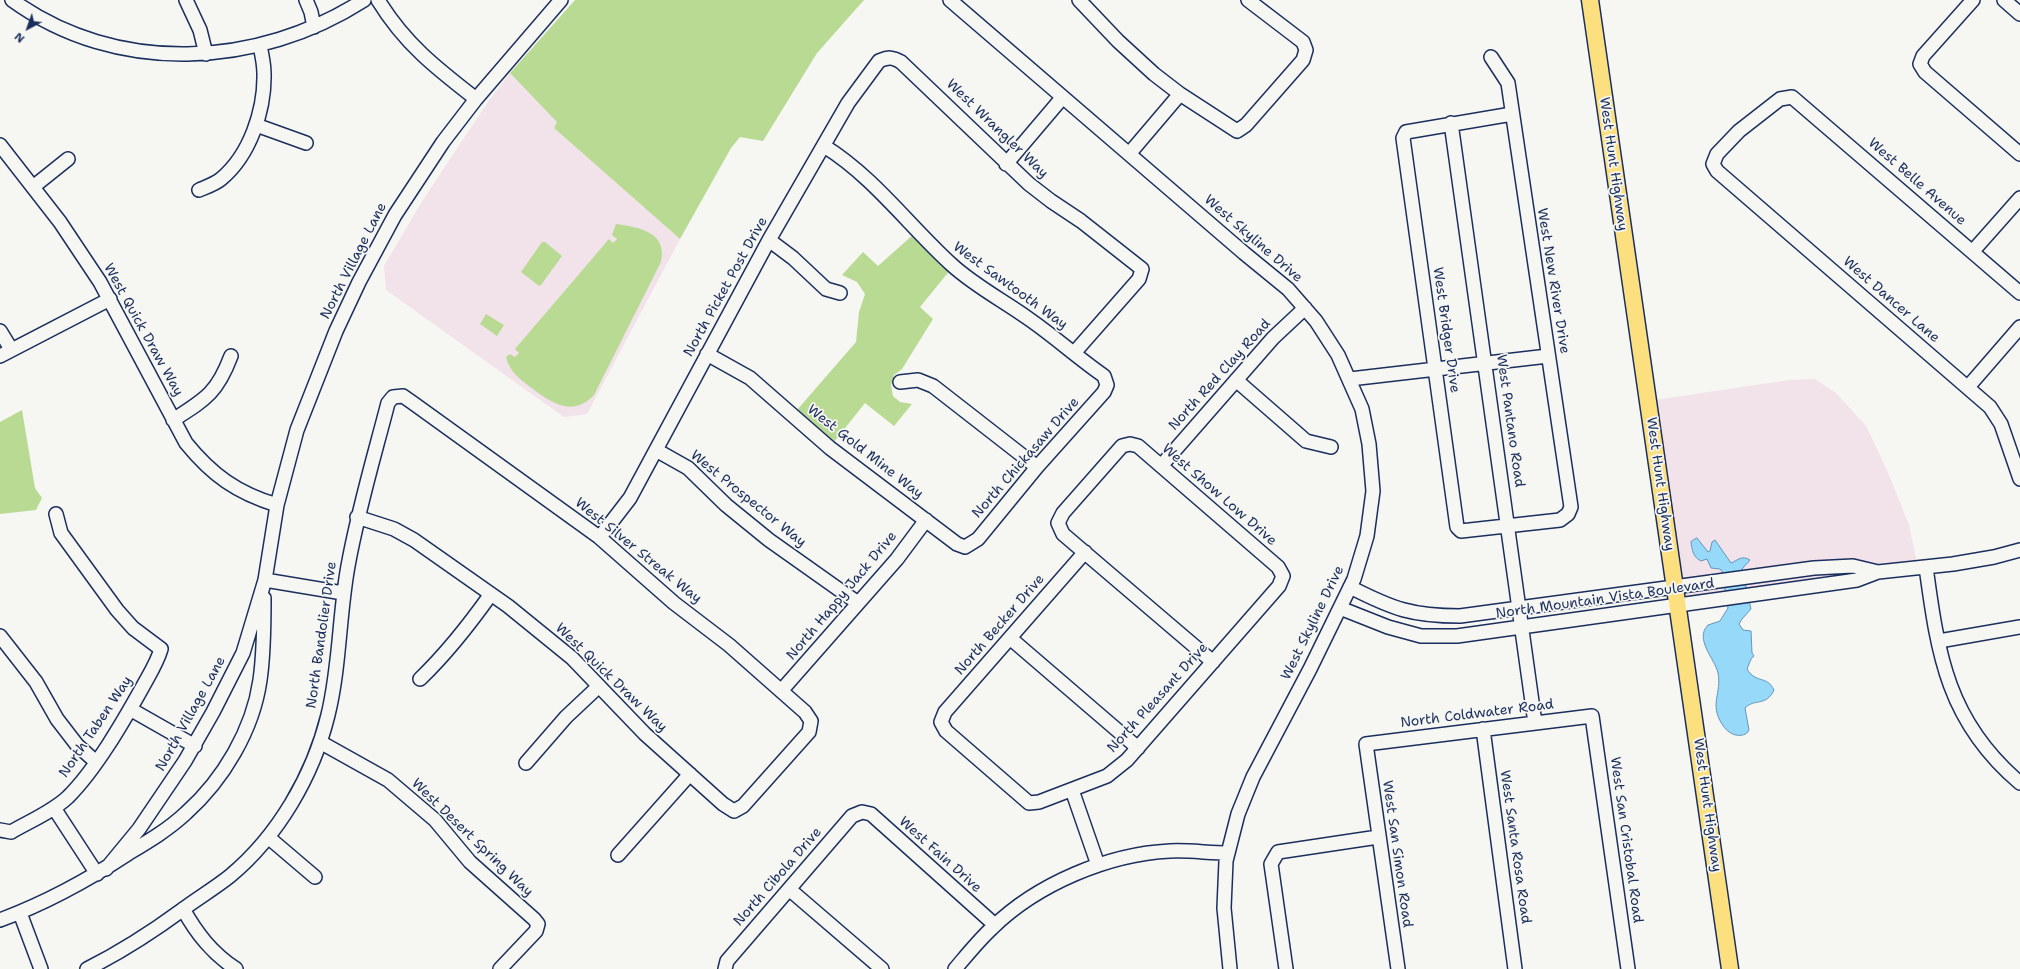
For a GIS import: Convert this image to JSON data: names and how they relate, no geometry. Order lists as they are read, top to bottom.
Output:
{
  "streets": {
    "main road": ["West Hunt Highway"],
    "street": [
      "West Wrangler Way",
      "West Belle Avenue",
      "West Skyline Drive",
      "North Village Lane",
      "West New River Drive",
      "West Sawtooth Way",
      "North Picket Post Drive",
      "West Dancer Lane",
      "West Quick Draw Way",
      "West Bridger Drive",
      "North Red Clay Road",
      "West Pantano Road",
      "West Gold Mine Way",
      "North Chickasaw Drive",
      "West Show Low Drive",
      "West Prospector Way",
      "West Silver Streak Way",
      "North Happy Jack Drive",
      "North Mountain Vista Boulevard",
      "North Becker Drive",
      "North Bandolier Drive",
      "North Pleasant Drive",
      "North Coldwater Road",
      "North Taben Way",
      "West Desert Spring Way",
      "West San Cristobal Road",
      "West Santa Rosa Road",
      "West San Simon Road",
      "West Fain Drive",
      "North Cibola Drive"
    ]
  },
  "crossings": [
    ["West Wrangler Way", "West Sawtooth Way"],
    ["West Wrangler Way", "North Picket Post Drive"],
    ["West Hunt Highway", "North Mountain Vista Boulevard"],
    ["West Belle Avenue", "West Dancer Lane"],
    ["West Skyline Drive", "North Red Clay Road"],
    ["West Skyline Drive", "North Mountain Vista Boulevard"],
    ["North Village Lane", "West Quick Draw Way"],
    ["West New River Drive", "West Bridger Drive"],
    ["West New River Drive", "West Pantano Road"],
    ["West Sawtooth Way", "North Picket Post Drive"],
    ["West Sawtooth Way", "North Chickasaw Drive"],
    ["North Picket Post Drive", "West Gold Mine Way"],
    ["North Picket Post Drive", "West Prospector Way"],
    ["North Picket Post Drive", "West Silver Streak Way"],
    ["West Quick Draw Way", "West Silver Streak Way"],
    ["West Quick Draw Way", "North Bandolier Drive"],
    ["West Bridger Drive", "West Pantano Road"],
    ["North Red Clay Road", "West Show Low Drive"],
    ["West Pantano Road", "North Mountain Vista Boulevard"],
    ["West Pantano Road", "North Coldwater Road"],
    ["West Gold Mine Way", "North Chickasaw Drive"],
    ["West Gold Mine Way", "North Happy Jack Drive"],
    ["West Show Low Drive", "North Becker Drive"],
    ["West Show Low Drive", "North Pleasant Drive"],
    ["West Prospector Way", "North Happy Jack Drive"],
    ["West Silver Streak Way", "North Happy Jack Drive"],
    ["West Silver Streak Way", "North Bandolier Drive"],
    ["North Becker Drive", "North Pleasant Drive"],
    ["North Bandolier Drive", "West Desert Spring Way"],
    ["North Coldwater Road", "West San Cristobal Road"],
    ["North Coldwater Road", "West Santa Rosa Road"],
    ["North Coldwater Road", "West San Simon Road"],
    ["West Fain Drive", "North Cibola Drive"]
  ],
  "north": "bottom left"
}
